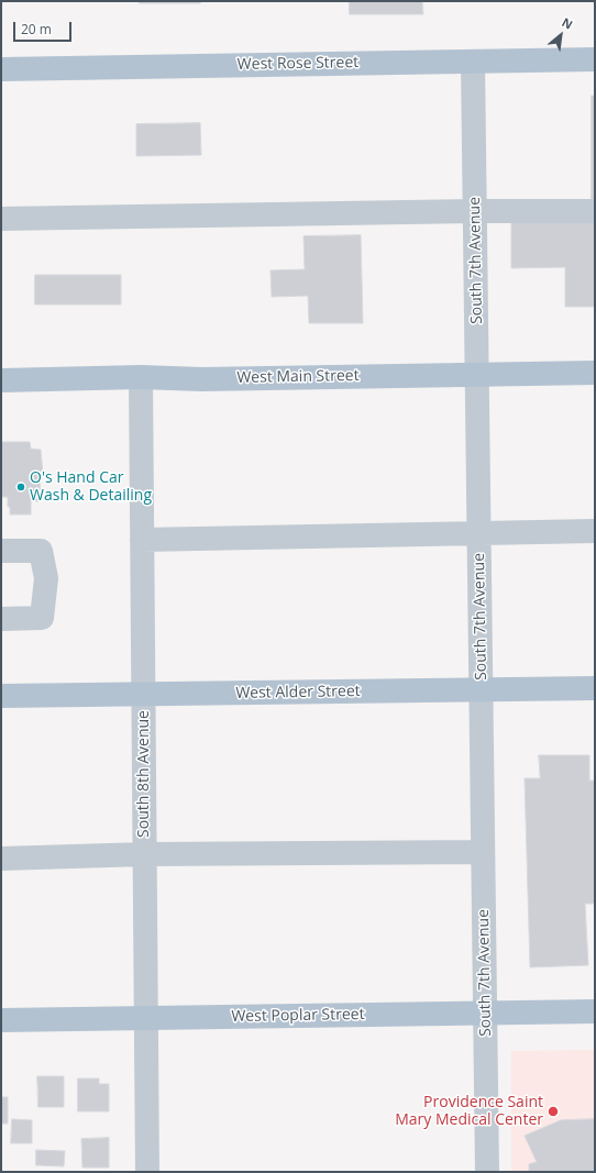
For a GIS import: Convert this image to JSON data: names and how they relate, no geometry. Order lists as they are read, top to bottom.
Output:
{
  "streets": {
    "main road": [
      "West Rose Street",
      "West Main Street",
      "West Alder Street",
      "West Poplar Street"
    ],
    "street": ["South 7th Avenue", "South 8th Avenue"]
  },
  "crossings": [
    ["West Rose Street", "South 7th Avenue"],
    ["South 7th Avenue", "West Main Street"],
    ["South 7th Avenue", "West Alder Street"],
    ["South 7th Avenue", "West Poplar Street"],
    ["West Main Street", "South 8th Avenue"],
    ["West Alder Street", "South 8th Avenue"],
    ["South 8th Avenue", "West Poplar Street"]
  ],
  "places": ["O's Hand Car Wash & Detailing", "Providence Saint Mary Medical Center"],
  "scale_bar": "20 m",
  "north": "top right"
}
